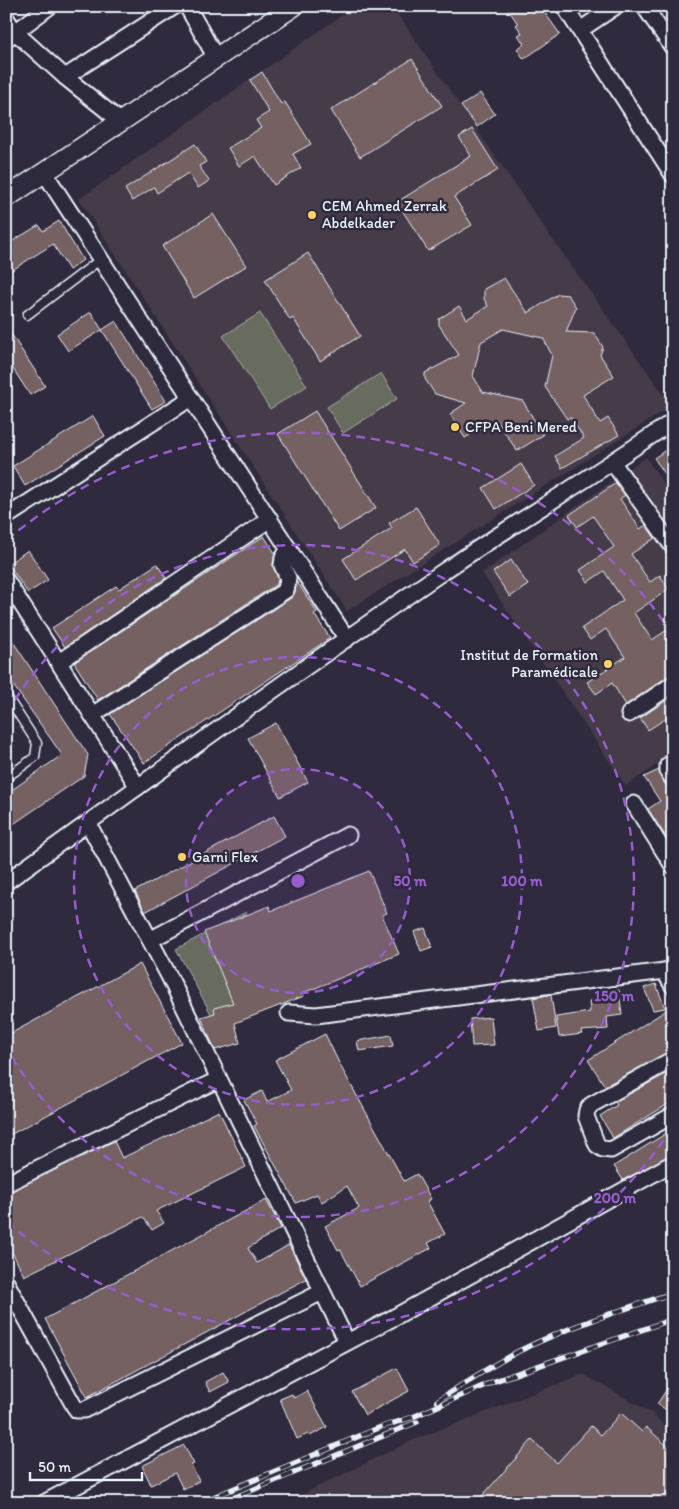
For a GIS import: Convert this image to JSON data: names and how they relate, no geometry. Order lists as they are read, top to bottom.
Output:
{
  "places": [
    "CEM Ahmed Zerrak Abdelkader",
    "CFPA Beni Mered",
    "Institut de Formation Paramédicale",
    "Garni Flex"
  ],
  "scale_bar": "50 m",
  "rings": [
    "50 m",
    "100 m",
    "150 m",
    "200 m"
  ]
}
